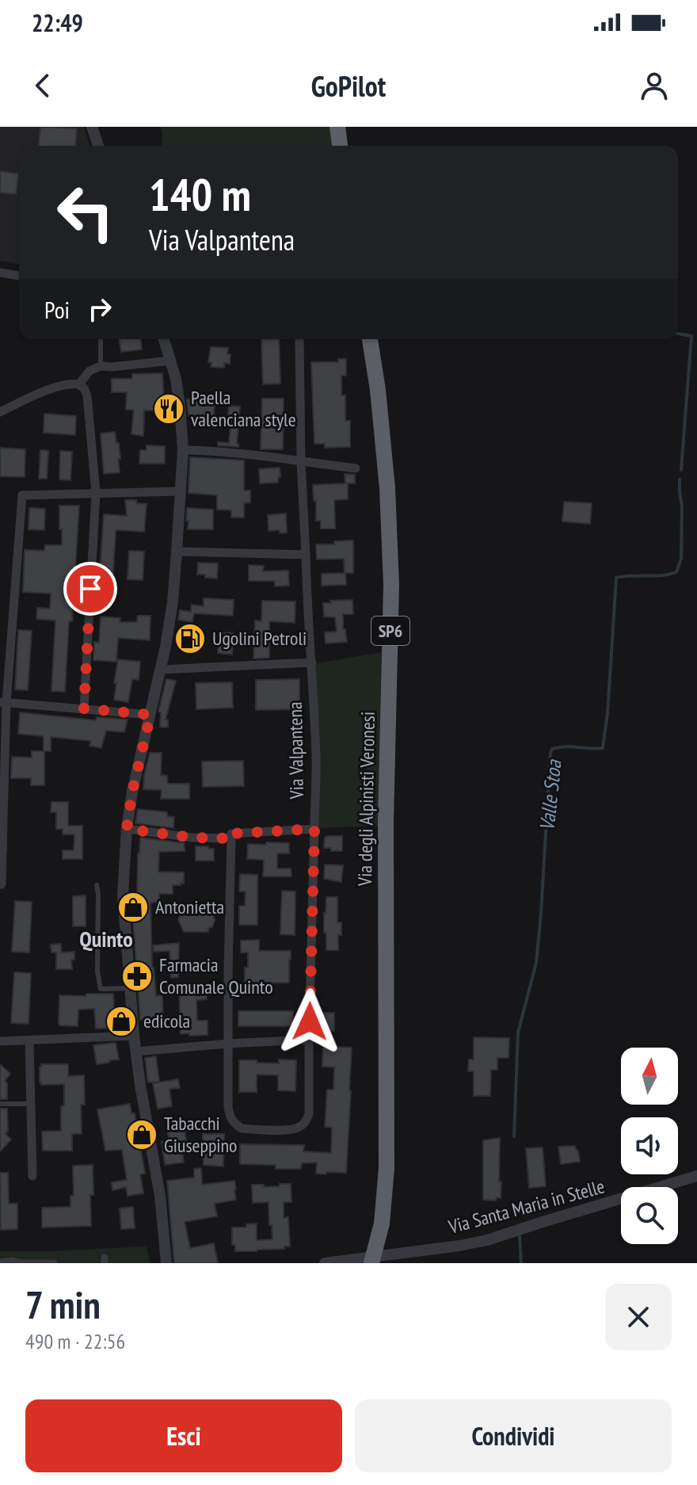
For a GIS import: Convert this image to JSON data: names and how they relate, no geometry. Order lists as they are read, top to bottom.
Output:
{
  "streets": {
    "highway": ["SP6", "Via degli Alpinisti Veronesi"],
    "street": ["Via Valpantena", "Via Santa Maria in Stelle"]
  },
  "districts": ["Quinto"],
  "water": ["Valle Stoa"],
  "places": {
    "restaurant": ["Paella valenciana style"],
    "fuel station": ["Ugolini Petroli"],
    "shop": ["Antonietta", "edicola", "Tabacchi Giuseppino"],
    "pharmacy": ["Farmacia Comunale Quinto"]
  },
  "north": "top",
  "page": {
    "status": "22:49",
    "header": "GoPilot",
    "turn": ["140 m", "Via Valpantena"],
    "then": "Poi",
    "heading": ["7 min", "490 m · 22:56"],
    "buttons": ["Esci", "Condividi"]
  }
}
